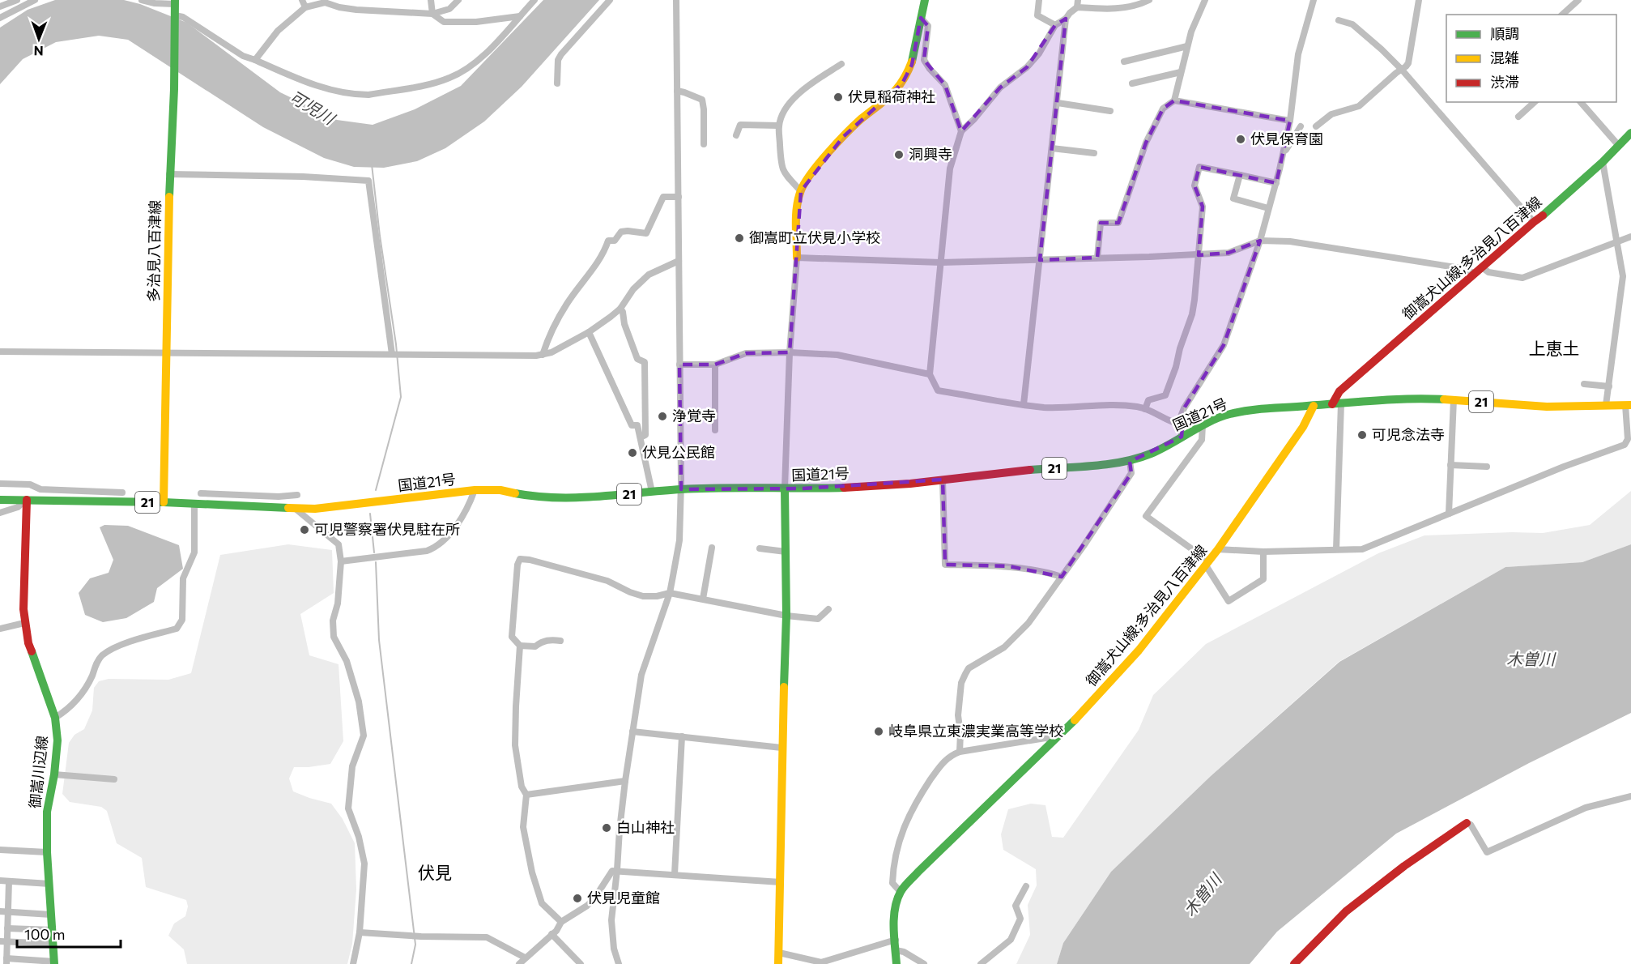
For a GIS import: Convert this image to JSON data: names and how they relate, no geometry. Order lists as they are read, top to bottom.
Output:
{
  "streets": {
    "main road": [
      "多治見八百津線",
      "御嵩犬山線;多治見八百津線",
      "21",
      "国道21号",
      "御嵩川辺線"
    ]
  },
  "crossings": [
    ["多治見八百津線", "国道21号"],
    ["御嵩犬山線;多治見八百津線", "国道21号"],
    ["国道21号", "御嵩川辺線"]
  ],
  "districts": ["上恵土", "伏見"],
  "water": ["可児川", "木曽川"],
  "places": [
    "伏見稲荷神社",
    "伏見保育園",
    "洞興寺",
    "御嵩町立伏見小学校",
    "浄覚寺",
    "可児念法寺",
    "伏見公民館",
    "可児警察署伏見駐在所",
    "岐阜県立東濃実業高等学校",
    "白山神社",
    "伏見児童館"
  ],
  "legend": ["順調", "混雑", "渋滞"],
  "scale_bar": "100 m",
  "north": "bottom"
}
